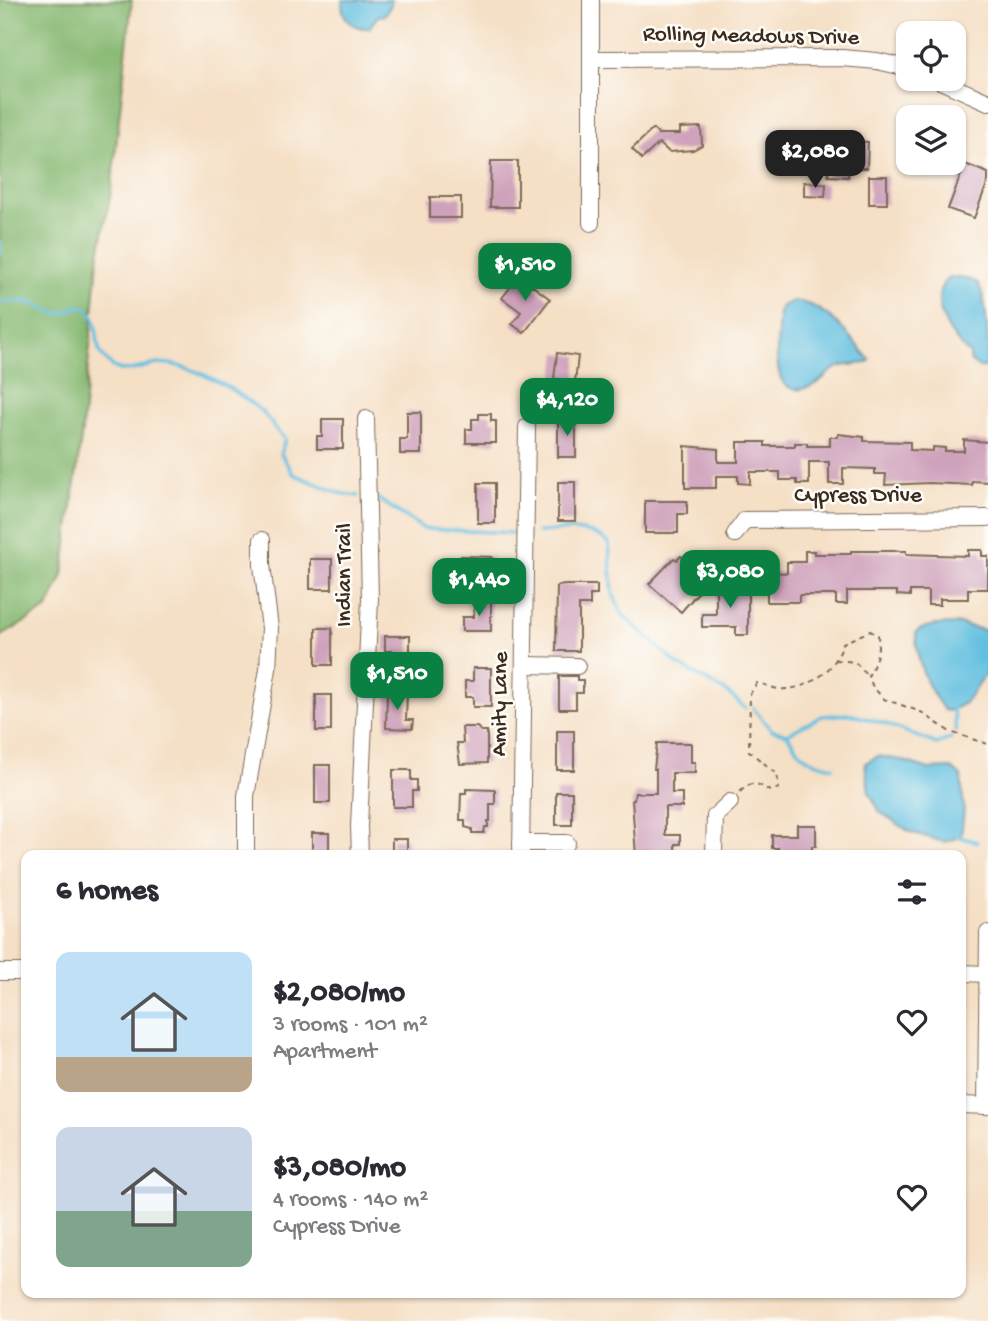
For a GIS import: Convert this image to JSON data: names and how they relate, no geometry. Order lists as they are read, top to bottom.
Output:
{
  "streets": {
    "street": [
      "Rolling Meadows Drive",
      "Cypress Drive",
      "Indian Trail",
      "Amity Lane"
    ]
  },
  "page": {
    "price": [
      "$2,080",
      "$1,510",
      "$4,120",
      "$3,080",
      "$1,440",
      "$1,510"
    ],
    "heading": "6 homes",
    "list": [
      {
        "name": "$2,080/mo",
        "note": "3 rooms · 101 m² · Apartment"
      },
      {
        "name": "$3,080/mo",
        "note": "4 rooms · 140 m² · Cypress Drive"
      }
    ]
  }
}
